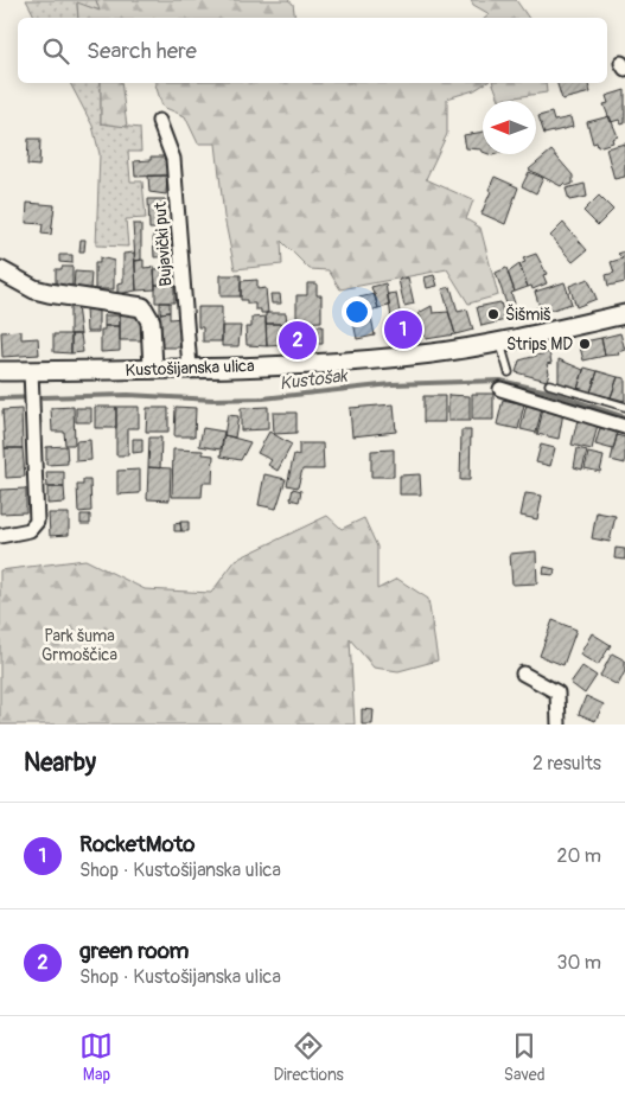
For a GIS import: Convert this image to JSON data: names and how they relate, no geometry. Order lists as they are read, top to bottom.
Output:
{
  "streets": {
    "street": ["Bujavički put", "Kustošijanska ulica"]
  },
  "crossings": [
    ["Bujavički put", "Kustošijanska ulica"]
  ],
  "water": ["Kustošak"],
  "parks": ["Park šuma Grmoščica"],
  "places": ["Šišmiš", "Strips MD"],
  "north": "left",
  "page": {
    "search": "Search here",
    "pins": ["1", "2"],
    "heading": ["Nearby", "2 results"],
    "list": [
      {
        "mark": "1",
        "name": "RocketMoto",
        "note": "Shop · Kustošijanska ulica",
        "value": "20 m"
      },
      {
        "mark": "2",
        "name": "green room",
        "note": "Shop · Kustošijanska ulica",
        "value": "30 m"
      }
    ],
    "nav": ["Map", "Directions", "Saved"]
  }
}
